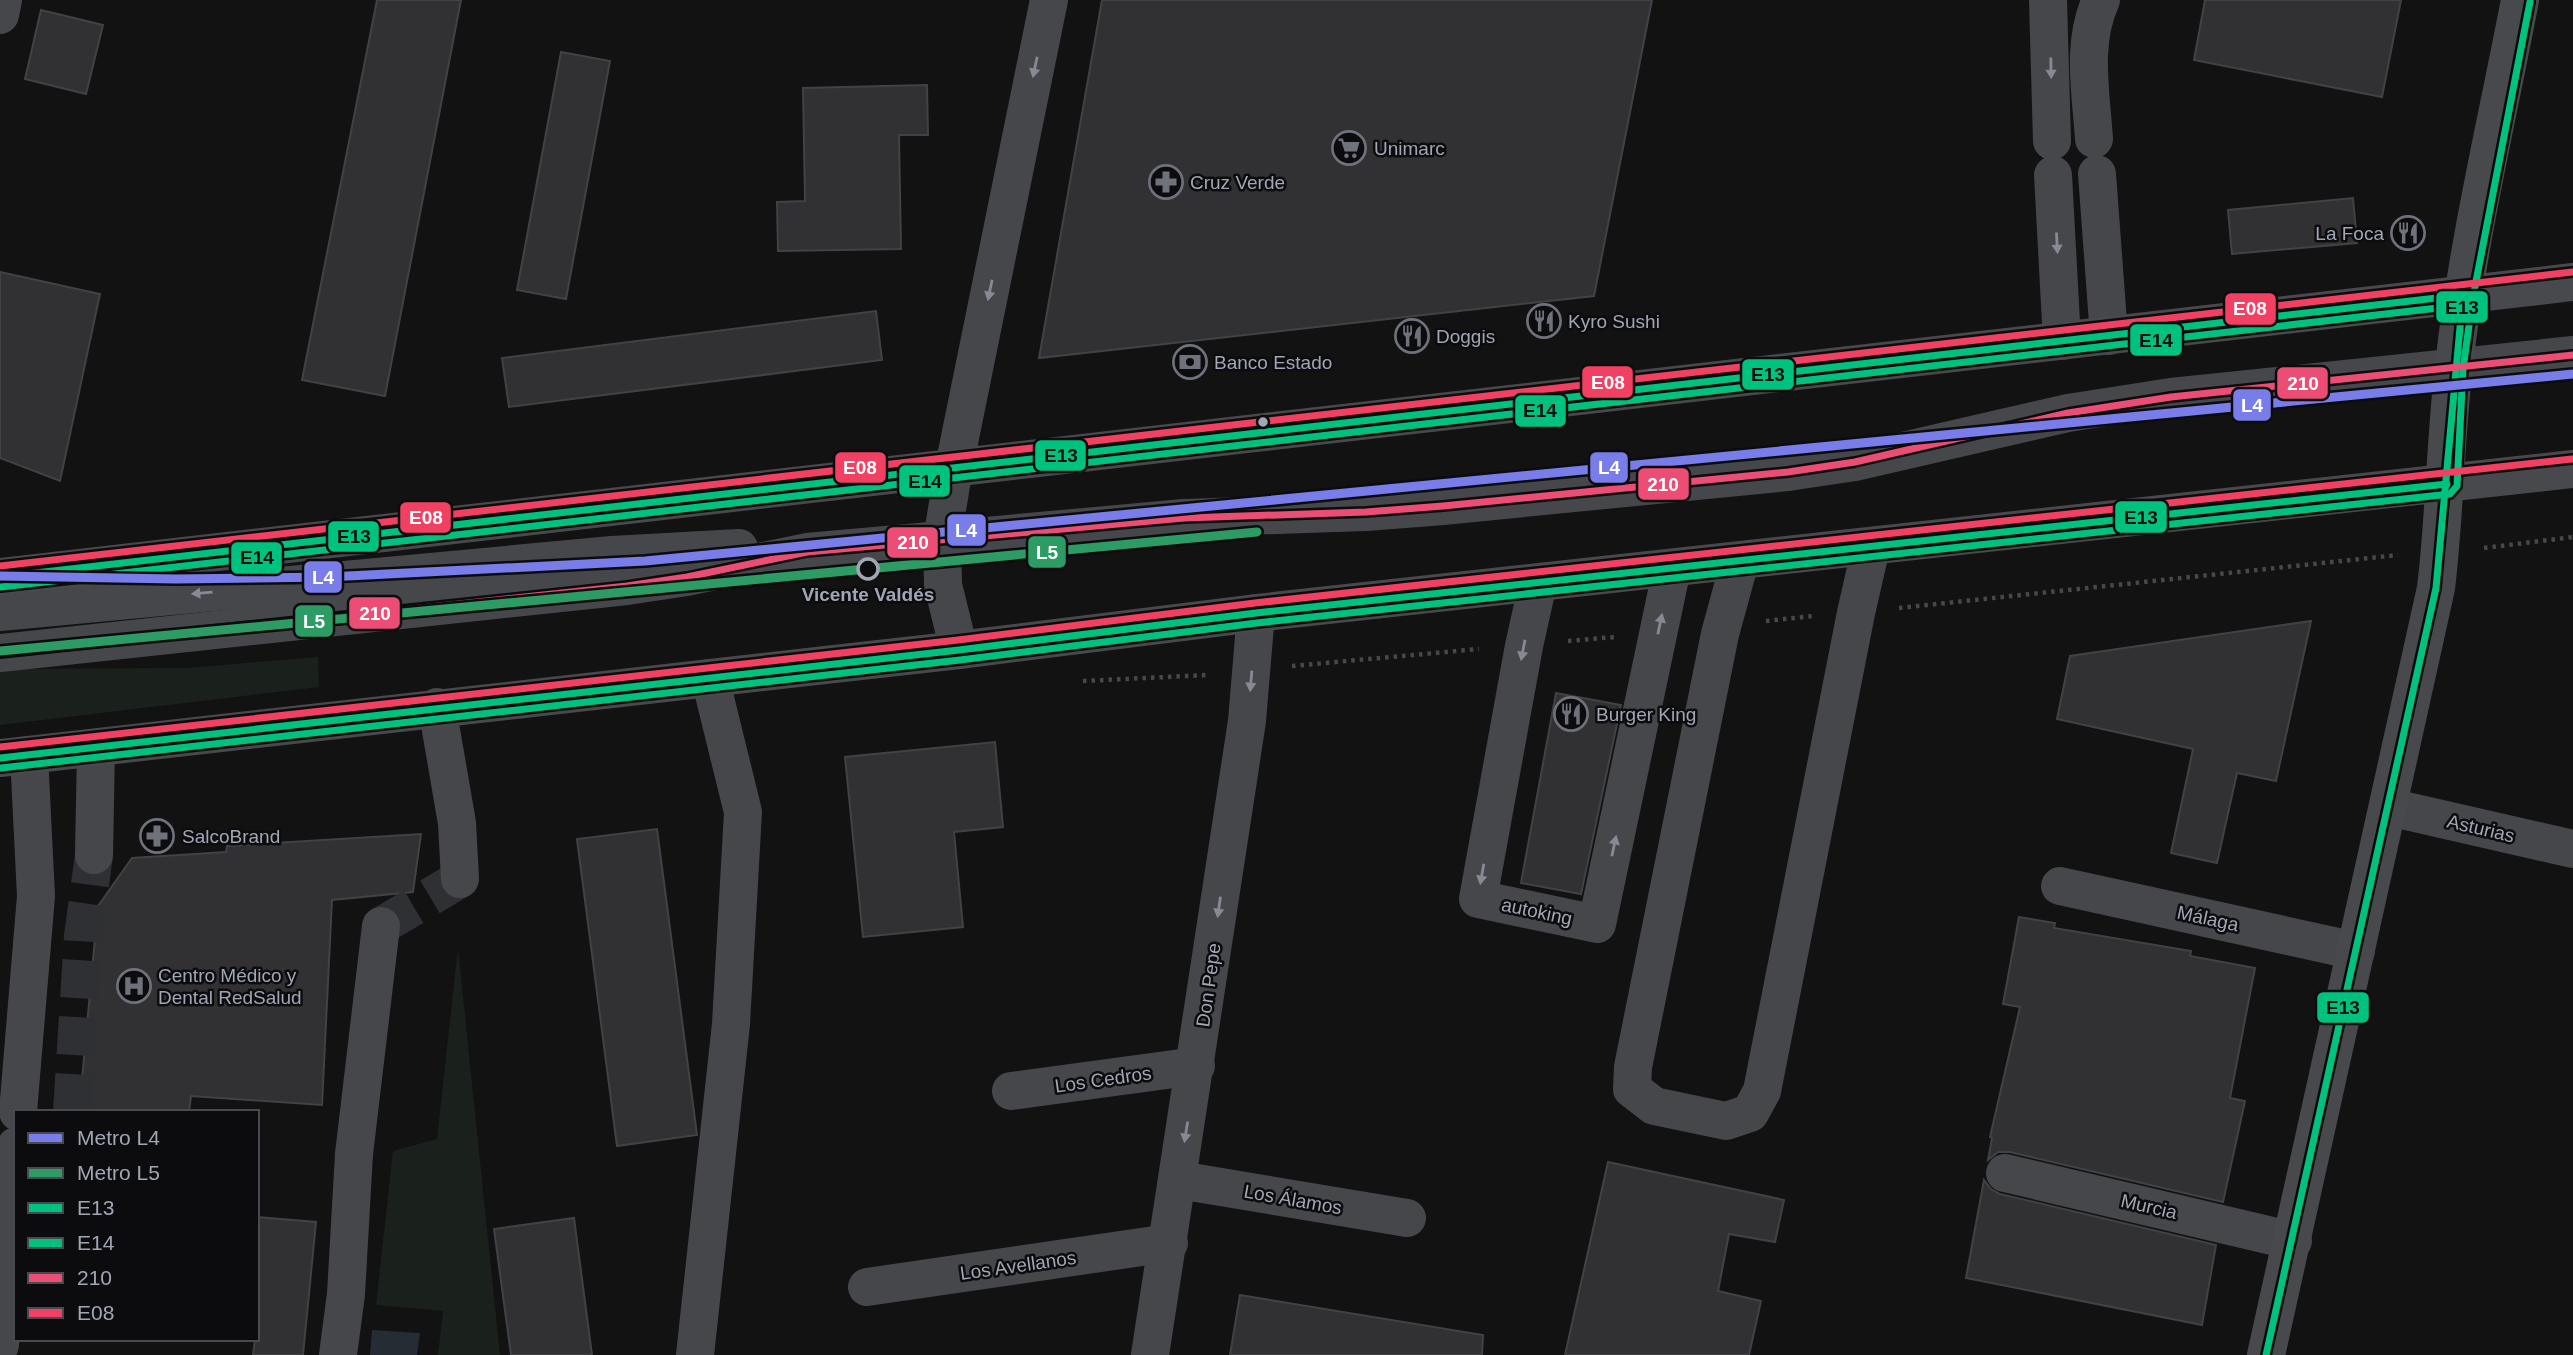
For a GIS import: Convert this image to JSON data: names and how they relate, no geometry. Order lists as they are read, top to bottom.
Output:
{
  "streets": {
    "street": [
      "Asturias",
      "autoking",
      "Málaga",
      "Don Pepe",
      "Los Cedros",
      "Los Álamos",
      "Murcia",
      "Los Avellanos"
    ]
  },
  "crossings": [
    ["Don Pepe", "Los Cedros"],
    ["Don Pepe", "Los Álamos"],
    ["Don Pepe", "Los Avellanos"]
  ],
  "one_way": ["Don Pepe"],
  "places": {
    "supermarket": ["Unimarc"],
    "pharmacy": ["Cruz Verde", "SalcoBrand"],
    "restaurant": [
      "La Foca",
      "Kyro Sushi",
      "Doggis",
      "Burger King"
    ],
    "bank": ["Banco Estado"],
    "other": ["Vicente Valdés"],
    "hospital": ["Centro Médico y Dental RedSalud"]
  },
  "lines": [
    "transit line E14",
    "transit line E08",
    "transit line E13",
    "transit line 210",
    "metro line L4",
    "metro line L5"
  ],
  "legend": [
    "Metro L4",
    "Metro L5",
    "E13",
    "E14",
    "210",
    "E08"
  ]
}
